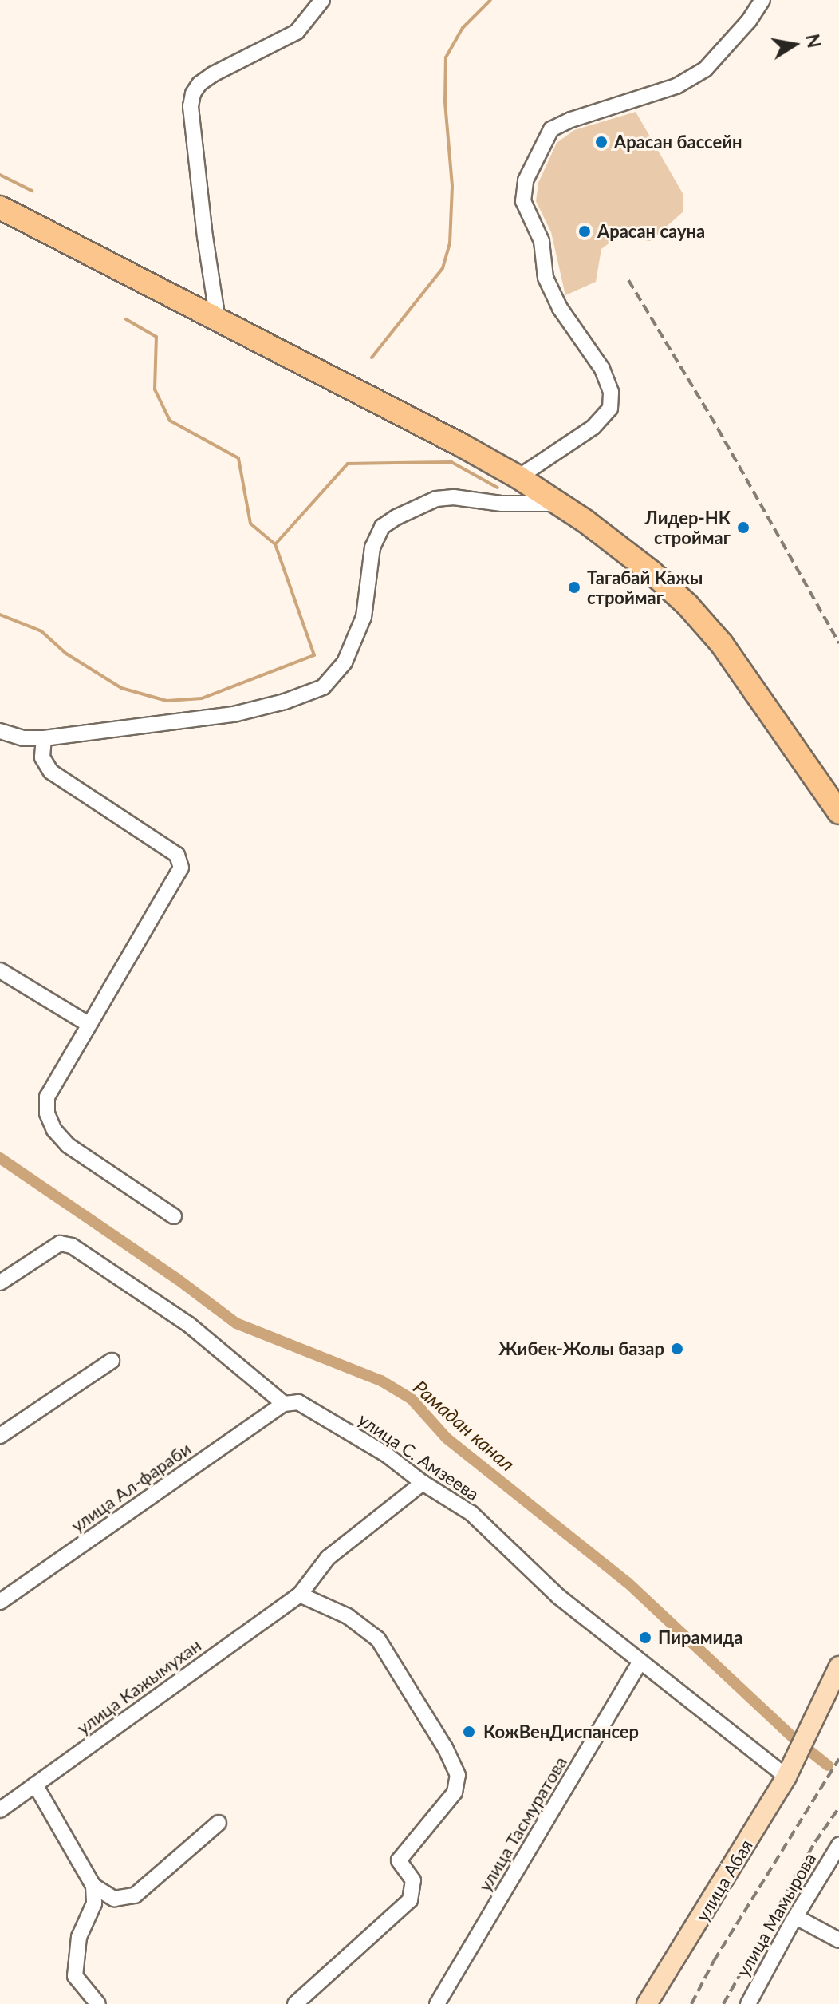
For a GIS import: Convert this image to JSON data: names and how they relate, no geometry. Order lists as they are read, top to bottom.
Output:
{
  "streets": {
    "main road": ["улица Абая"],
    "street": [
      "улица С. Амзеева",
      "улица Ал-фараби",
      "улица Кажымухан",
      "улица Тасмуратова",
      "улица Мамырова"
    ]
  },
  "crossings": [
    ["улица С. Амзеева", "улица Ал-фараби"],
    ["улица С. Амзеева", "улица Кажымухан"],
    ["улица С. Амзеева", "улица Тасмуратова"],
    ["улица С. Амзеева", "улица Абая"]
  ],
  "water": ["Рамадан канал"],
  "places": [
    "Арасан бассейн",
    "Арасан сауна",
    "Лидер-НК строймаг",
    "Тагабай Кажы строймаг",
    "Жибек-Жолы базар",
    "Пирамида",
    "КожВенДиспансер"
  ],
  "north": "right"
}
